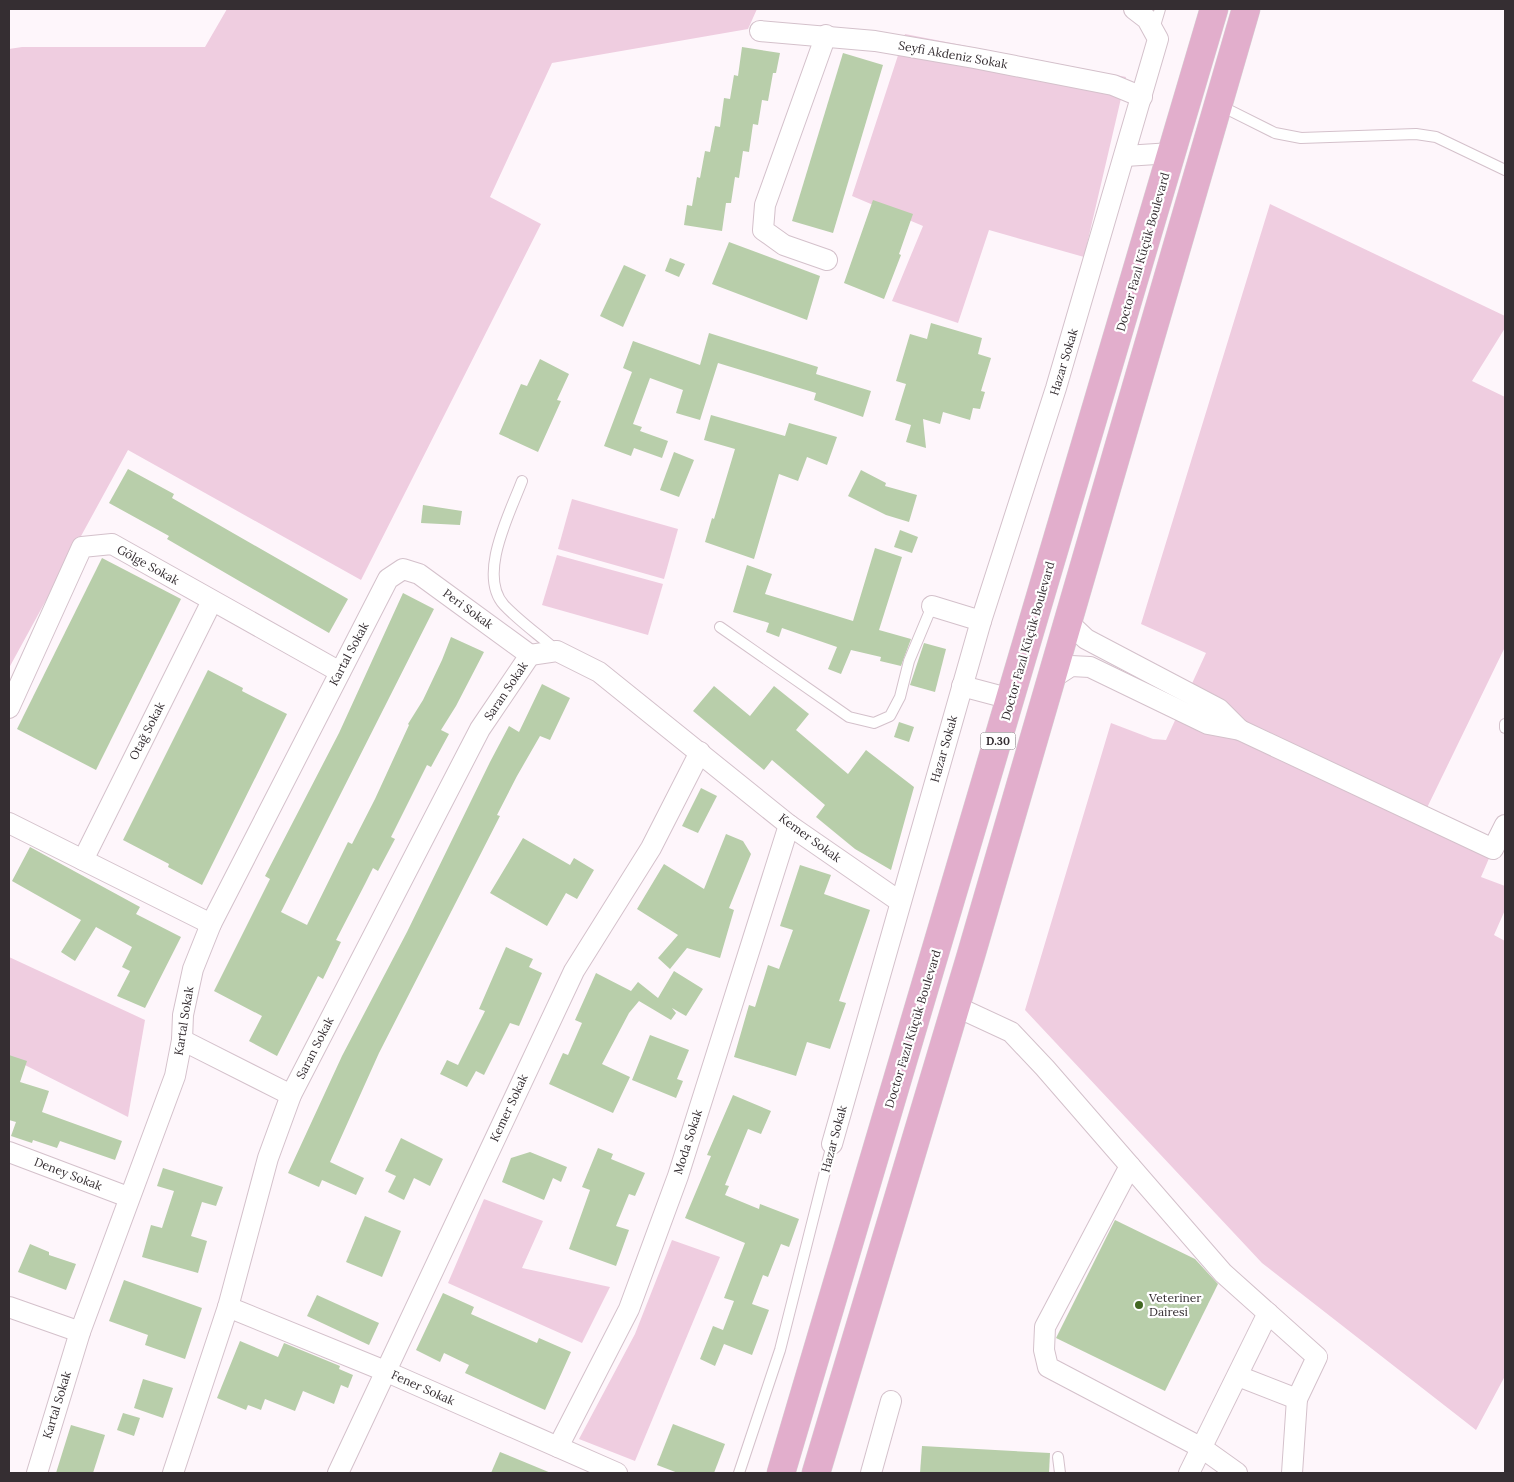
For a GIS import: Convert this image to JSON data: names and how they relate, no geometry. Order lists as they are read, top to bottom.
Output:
{
  "streets": {
    "highway": ["Doctor Fazıl Küçük Boulevard", "D.30"],
    "street": [
      "Seyfi Akdeniz Sokak",
      "Hazar Sokak",
      "Gölge Sokak",
      "Peri Sokak",
      "Kartal Sokak",
      "Saran Sokak",
      "Otağ Sokak",
      "Kemer Sokak",
      "Moda Sokak",
      "Deney Sokak",
      "Fener Sokak"
    ]
  },
  "crossings": [
    ["Seyfi Akdeniz Sokak", "Hazar Sokak"],
    ["Hazar Sokak", "Kemer Sokak"],
    ["Gölge Sokak", "Kartal Sokak"],
    ["Gölge Sokak", "Otağ Sokak"],
    ["Peri Sokak", "Kartal Sokak"],
    ["Peri Sokak", "Saran Sokak"],
    ["Kartal Sokak", "Deney Sokak"],
    ["Saran Sokak", "Fener Sokak"],
    ["Kemer Sokak", "Moda Sokak"],
    ["Kemer Sokak", "Fener Sokak"],
    ["Moda Sokak", "Fener Sokak"]
  ],
  "places": ["Veteriner Dairesi"]
}
